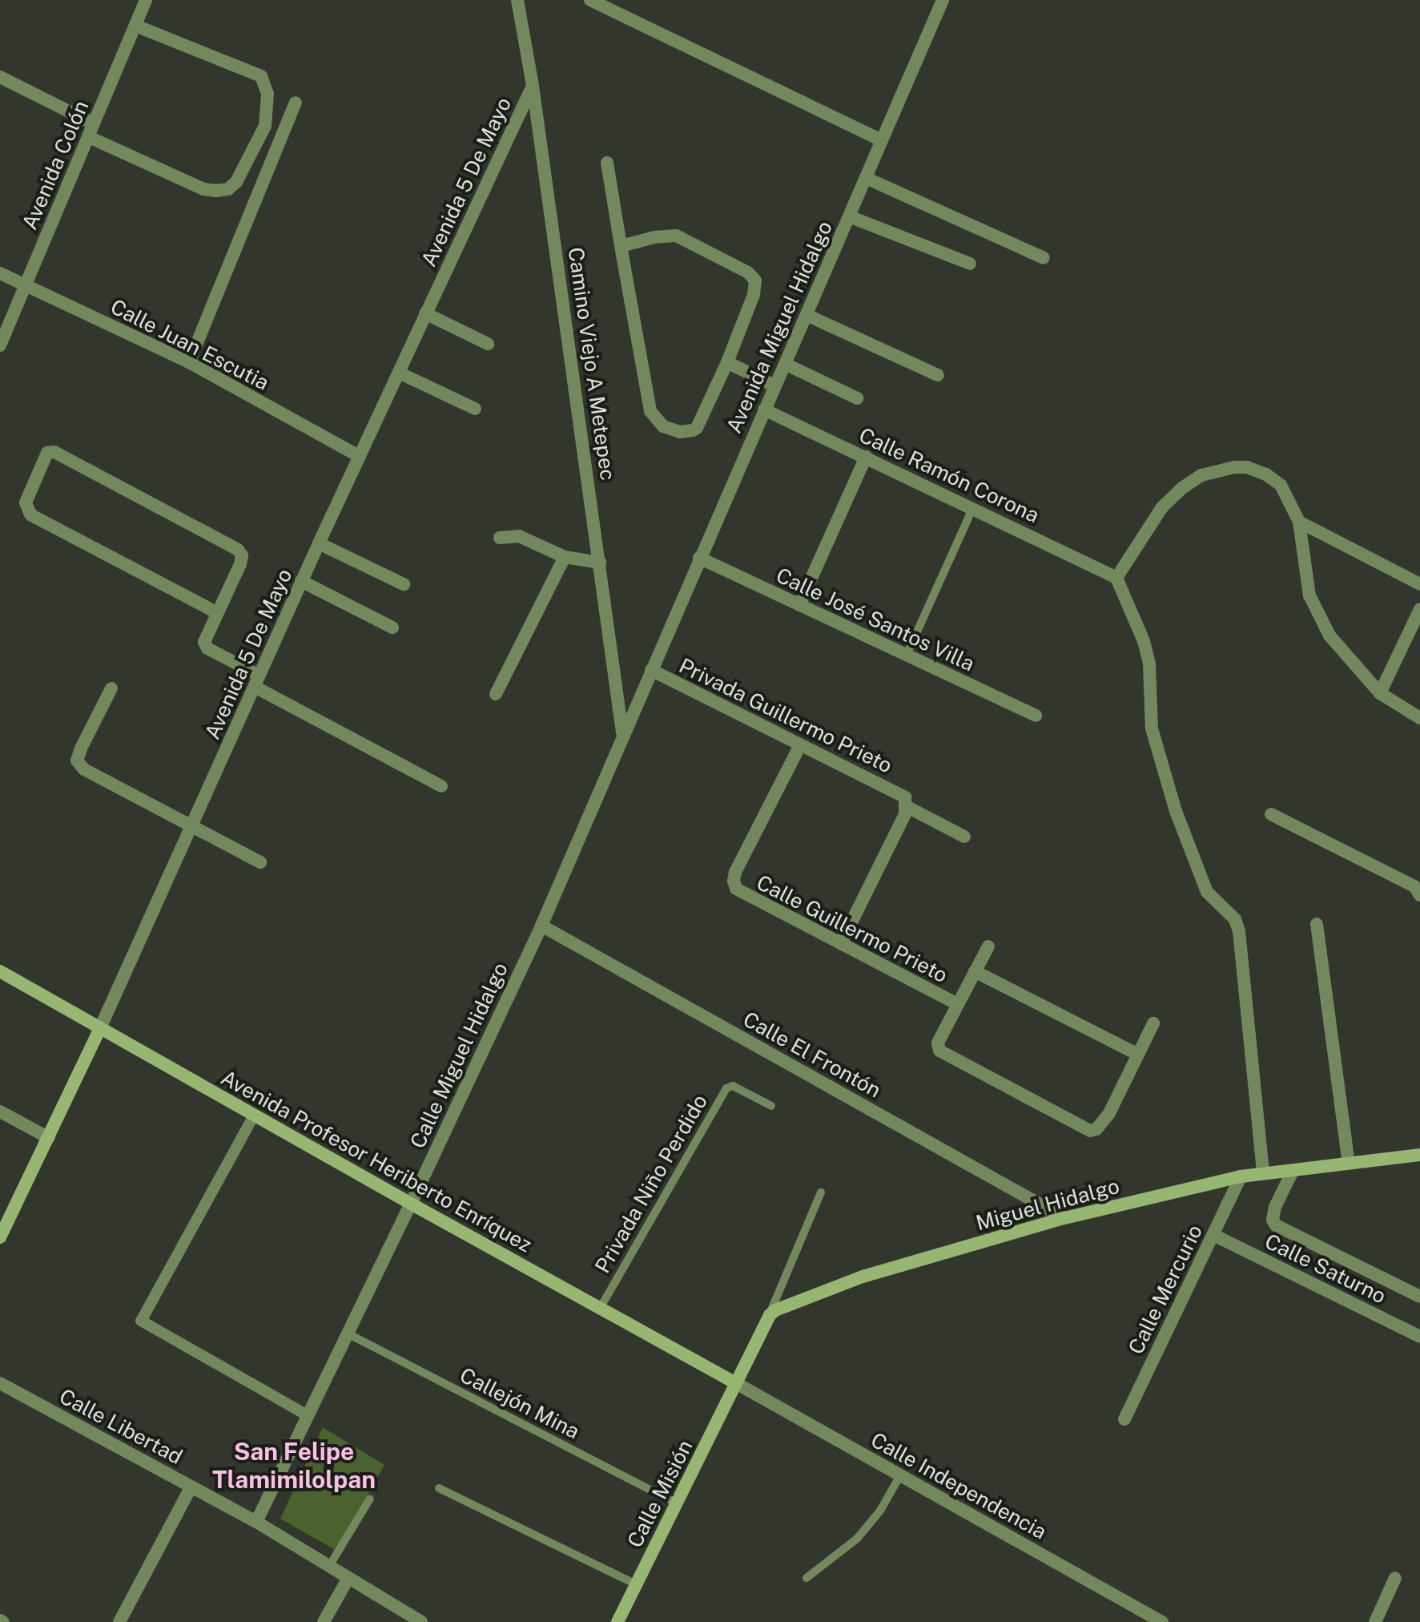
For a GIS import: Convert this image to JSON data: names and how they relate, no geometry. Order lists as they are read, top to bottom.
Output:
{
  "streets": {
    "main road": [
      "Avenida 5 De Mayo",
      "Avenida Profesor Heriberto Enríquez",
      "Miguel Hidalgo",
      "Calle Misión"
    ],
    "street": [
      "Avenida Colón",
      "Avenida Miguel Hidalgo",
      "Calle Juan Escutia",
      "Camino Viejo A Metepec",
      "Calle Ramón Corona",
      "Calle José Santos Villa",
      "Privada Guillermo Prieto",
      "Calle Guillermo Prieto",
      "Calle El Frontón",
      "Calle Miguel Hidalgo",
      "Calle Saturno",
      "Calle Mercurio",
      "Calle Libertad",
      "Calle Independencia"
    ],
    "lane": ["Privada Niño Perdido", "Callejón Mina"]
  },
  "crossings": [
    ["Avenida Colón", "Calle Juan Escutia"],
    ["Avenida 5 De Mayo", "Calle Juan Escutia"],
    ["Avenida 5 De Mayo", "Camino Viejo A Metepec"],
    ["Avenida 5 De Mayo", "Avenida Profesor Heriberto Enríquez"],
    ["Avenida Miguel Hidalgo", "Calle Ramón Corona"],
    ["Avenida Miguel Hidalgo", "Calle José Santos Villa"],
    ["Avenida Miguel Hidalgo", "Privada Guillermo Prieto"],
    ["Avenida Miguel Hidalgo", "Calle Miguel Hidalgo"],
    ["Camino Viejo A Metepec", "Calle Miguel Hidalgo"],
    ["Privada Guillermo Prieto", "Calle Guillermo Prieto"],
    ["Privada Guillermo Prieto", "Calle Miguel Hidalgo"],
    ["Calle El Frontón", "Calle Miguel Hidalgo"],
    ["Calle El Frontón", "Miguel Hidalgo"],
    ["Calle Miguel Hidalgo", "Avenida Profesor Heriberto Enríquez"],
    ["Calle Miguel Hidalgo", "Callejón Mina"],
    ["Calle Miguel Hidalgo", "Calle Libertad"],
    ["Avenida Profesor Heriberto Enríquez", "Privada Niño Perdido"],
    ["Avenida Profesor Heriberto Enríquez", "Calle Independencia"],
    ["Avenida Profesor Heriberto Enríquez", "Calle Misión"],
    ["Miguel Hidalgo", "Calle Mercurio"],
    ["Calle Saturno", "Calle Mercurio"],
    ["Callejón Mina", "Calle Misión"],
    ["Calle Independencia", "Calle Misión"]
  ],
  "districts": ["San Felipe Tlamimilolpan"]
}
